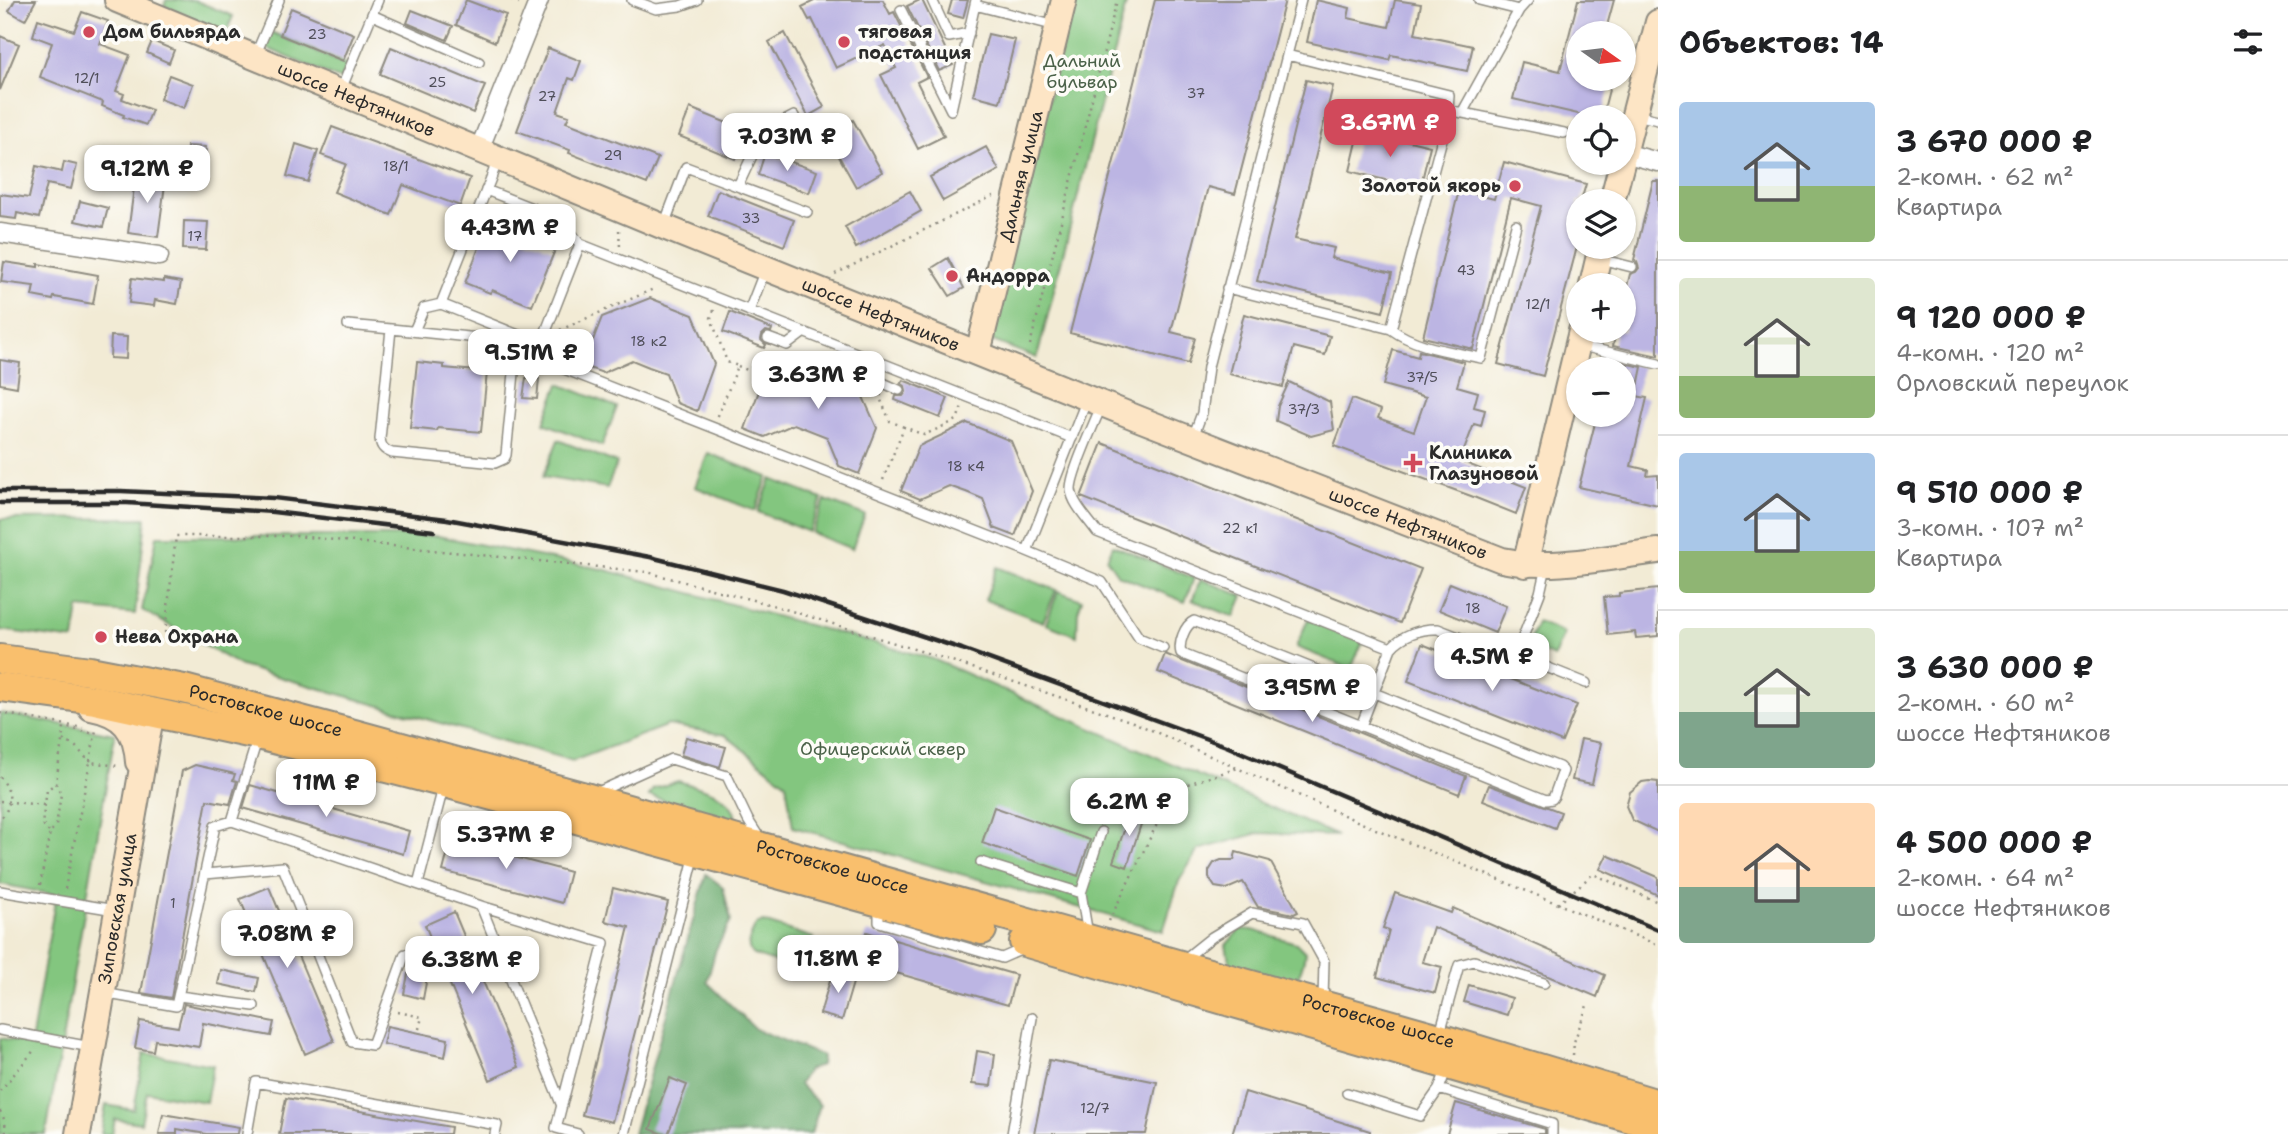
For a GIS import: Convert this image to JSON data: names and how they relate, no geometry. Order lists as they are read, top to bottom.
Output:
{
  "streets": {
    "main road": [
      "шоссе Нефтяников",
      "Дальняя улица",
      "Ростовское шоссе",
      "Зиповская улица"
    ]
  },
  "crossings": [
    ["шоссе Нефтяников", "Дальняя улица"],
    ["Ростовское шоссе", "Зиповская улица"]
  ],
  "parks": ["Дальний бульвар", "Офицерский сквер"],
  "places": {
    "other": [
      "Дом бильярда",
      "тяговая подстанция",
      "Золотой якорь",
      "Андорра",
      "Нева Охрана"
    ],
    "health": ["Клиника Глазуновой"]
  },
  "house_numbers": [
    "23",
    "12/1",
    "25",
    "37",
    "27",
    "29",
    "18/1",
    "33",
    "17",
    "43",
    "12/1",
    "18 к2",
    "37/5",
    "37/3",
    "18 к4",
    "22 к1",
    "18",
    "1",
    "12/7"
  ],
  "north": "right",
  "page": {
    "heading": "Объектов: 14",
    "map_buttons": ["+", "−"],
    "list": [
      {
        "name": "3 670 000 ₽",
        "note": "2-комн. · 62 m² · Квартира"
      },
      {
        "name": "9 120 000 ₽",
        "note": "4-комн. · 120 m² · Орловский переулок"
      },
      {
        "name": "9 510 000 ₽",
        "note": "3-комн. · 107 m² · Квартира"
      },
      {
        "name": "3 630 000 ₽",
        "note": "2-комн. · 60 m² · шоссе Нефтяников"
      },
      {
        "name": "4 500 000 ₽",
        "note": "2-комн. · 64 m² · шоссе Нефтяников"
      }
    ],
    "price": [
      "3.67M ₽",
      "7.03M ₽",
      "9.12M ₽",
      "4.43M ₽",
      "9.51M ₽",
      "3.63M ₽",
      "4.5M ₽",
      "3.95M ₽",
      "11M ₽",
      "6.2M ₽",
      "5.37M ₽",
      "7.08M ₽",
      "11.8M ₽",
      "6.38M ₽"
    ]
  }
}
